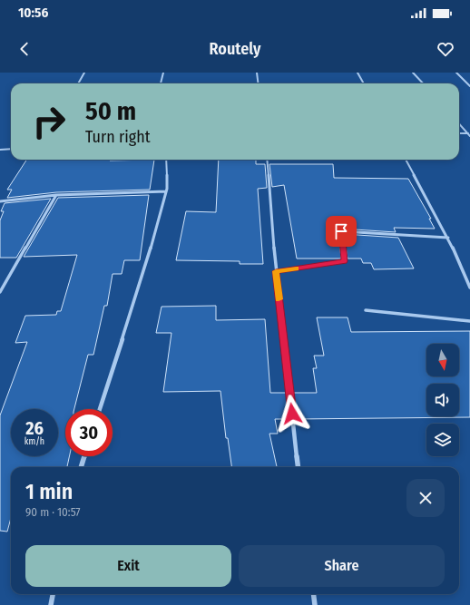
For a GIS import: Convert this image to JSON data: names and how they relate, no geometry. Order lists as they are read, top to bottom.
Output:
{
  "north": "bottom",
  "page": {
    "status": "10:56",
    "header": "Routely",
    "turn": ["50 m", "Turn right"],
    "speed": "26 km/h",
    "limit": "30",
    "heading": ["1 min", "90 m · 10:57"],
    "buttons": ["Exit", "Share"]
  }
}
